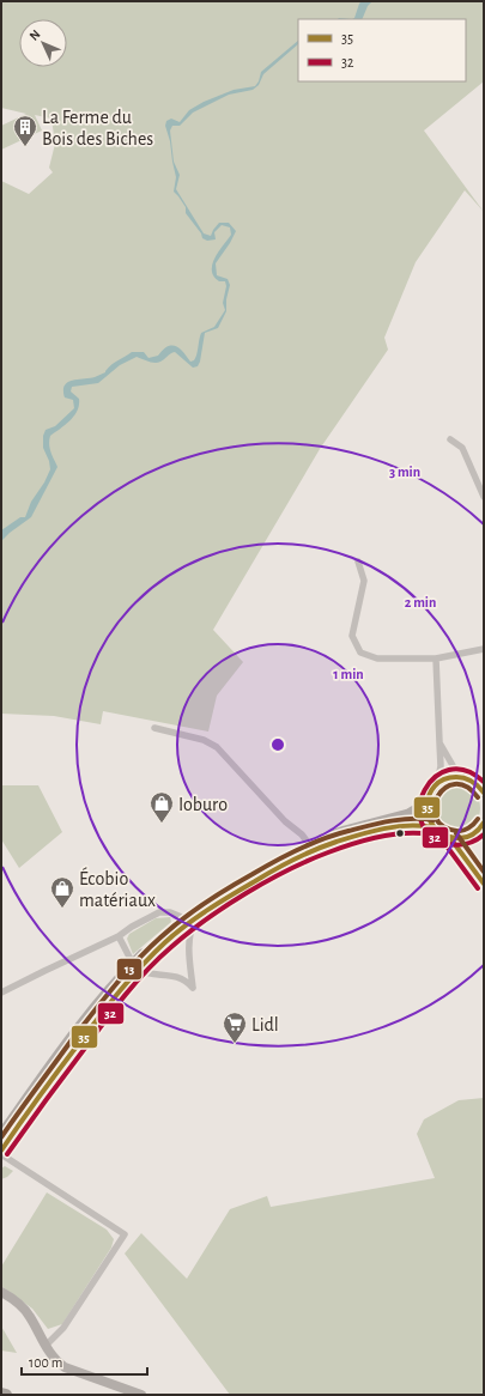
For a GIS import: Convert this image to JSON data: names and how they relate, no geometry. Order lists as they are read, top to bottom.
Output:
{
  "places": {
    "building": ["La Ferme du Bois des Biches"],
    "shop": ["Ioburo", "Écobio matériaux"],
    "supermarket": ["Lidl"]
  },
  "lines": ["transit line 32", "transit line 35", "transit line 13"],
  "legend": ["35", "32"],
  "scale_bar": "100 m",
  "north": "top left",
  "rings": ["3 min", "2 min", "1 min"]
}
